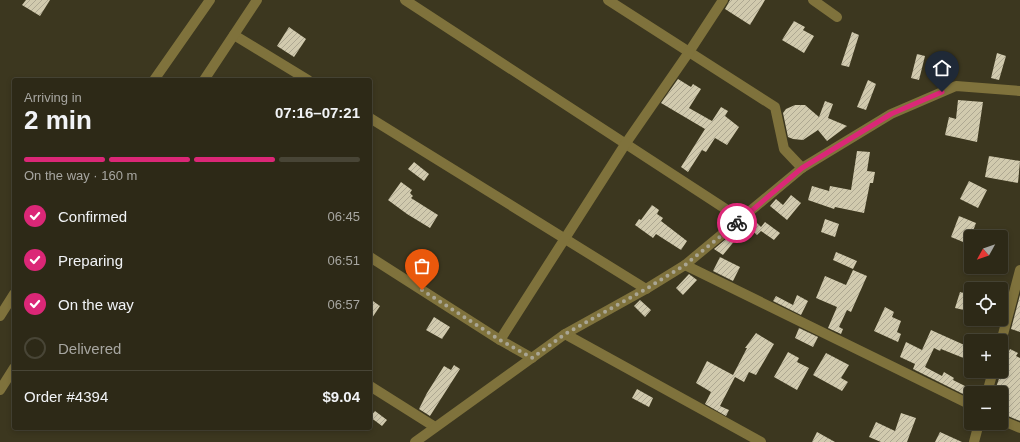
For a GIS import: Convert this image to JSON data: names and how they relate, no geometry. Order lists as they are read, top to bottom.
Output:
{
  "north": "bottom left",
  "page": {
    "heading": ["2 min", "Arriving in", "07:16–07:21"],
    "panel": ["Order #4394", "$9.04"],
    "bar": "On the way · 160 m",
    "list": [
      ["Confirmed", "06:45"],
      ["Preparing", "06:51"],
      ["On the way", "06:57"],
      "Delivered"
    ],
    "map_buttons": ["+", "−"]
  }
}
